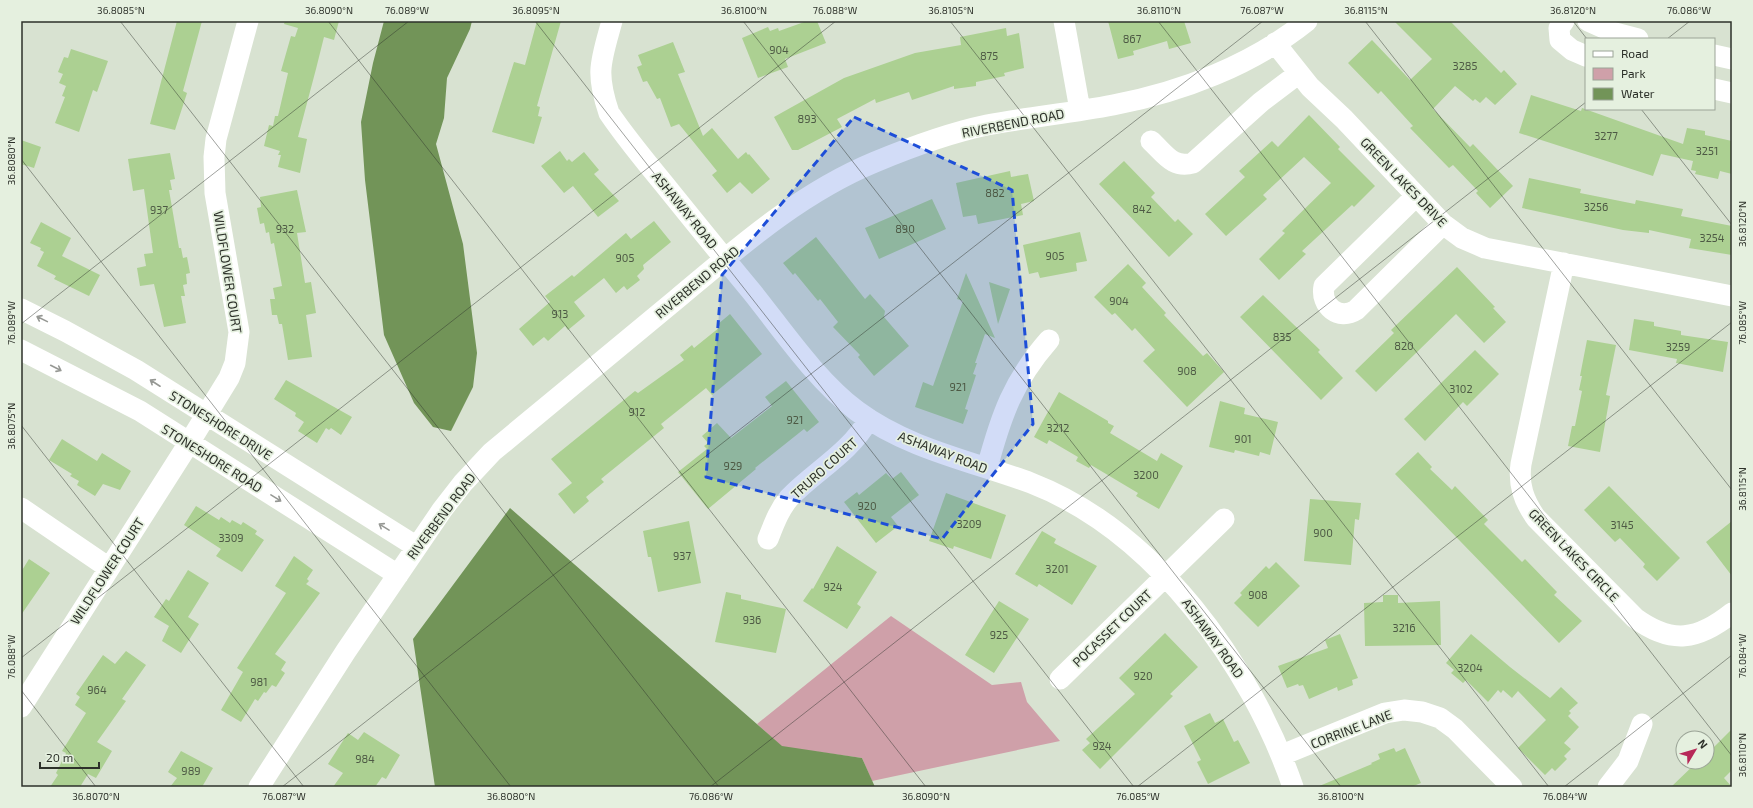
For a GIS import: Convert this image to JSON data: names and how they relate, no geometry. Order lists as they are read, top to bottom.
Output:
{
  "streets": {
    "street": [
      "RIVERBEND ROAD",
      "GREEN LAKES DRIVE",
      "ASHAWAY ROAD",
      "WILDFLOWER COURT",
      "STONESHORE DRIVE",
      "STONESHORE ROAD",
      "TRURO COURT",
      "GREEN LAKES CIRCLE",
      "POCASSET COURT",
      "CORRINE LANE"
    ]
  },
  "crossings": [
    ["RIVERBEND ROAD", "GREEN LAKES DRIVE"],
    ["RIVERBEND ROAD", "ASHAWAY ROAD"],
    ["RIVERBEND ROAD", "STONESHORE DRIVE"],
    ["RIVERBEND ROAD", "STONESHORE ROAD"],
    ["GREEN LAKES DRIVE", "GREEN LAKES CIRCLE"],
    ["ASHAWAY ROAD", "TRURO COURT"],
    ["ASHAWAY ROAD", "POCASSET COURT"],
    ["ASHAWAY ROAD", "CORRINE LANE"],
    ["WILDFLOWER COURT", "STONESHORE DRIVE"],
    ["WILDFLOWER COURT", "STONESHORE ROAD"]
  ],
  "one_way": ["STONESHORE DRIVE", "STONESHORE ROAD"],
  "house_numbers": [
    "867",
    "904",
    "875",
    "3285",
    "893",
    "3277",
    "3251",
    "882",
    "3256",
    "842",
    "937",
    "932",
    "890",
    "3254",
    "905",
    "905",
    "904",
    "913",
    "835",
    "820",
    "3259",
    "908",
    "921",
    "3102",
    "912",
    "921",
    "3212",
    "901",
    "929",
    "3200",
    "920",
    "3209",
    "3145",
    "900",
    "3309",
    "937",
    "3201",
    "924",
    "908",
    "936",
    "3216",
    "925",
    "3204",
    "920",
    "981",
    "964",
    "924",
    "984",
    "989"
  ],
  "legend": ["Road", "Park", "Water"],
  "scale_bar": "20 m",
  "north": "top right",
  "coordinates": [
    "36.8085°N",
    "36.8090°N",
    "76.089°W",
    "36.8095°N",
    "36.8100°N",
    "76.088°W",
    "36.8105°N",
    "36.8110°N",
    "76.087°W",
    "36.8115°N",
    "36.8120°N",
    "76.086°W",
    "36.8080°N",
    "76.085°W",
    "36.8075°N",
    "76.084°W",
    "36.8070°N"
  ]
}
